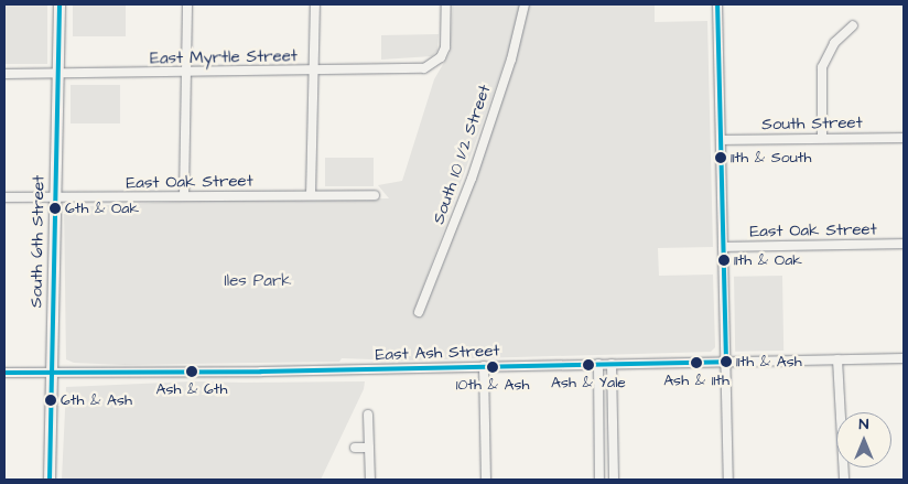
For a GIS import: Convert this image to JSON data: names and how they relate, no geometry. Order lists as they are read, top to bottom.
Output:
{
  "streets": {
    "main road": ["South 6th Street"],
    "street": [
      "East Myrtle Street",
      "South Street",
      "South 10 1/2 Street",
      "East Oak Street",
      "East Ash Street"
    ]
  },
  "crossings": [
    ["East Myrtle Street", "South 6th Street"],
    ["East Oak Street", "South 6th Street"],
    ["South 6th Street", "East Ash Street"]
  ],
  "parks": ["Iles Park"],
  "places": [
    "11th & South",
    "6th & Oak",
    "11th & Oak",
    "11th & Ash",
    "Ash & 11th",
    "Ash & Yale",
    "10th & Ash",
    "Ash & 6th",
    "6th & Ash"
  ],
  "north": "top"
}
